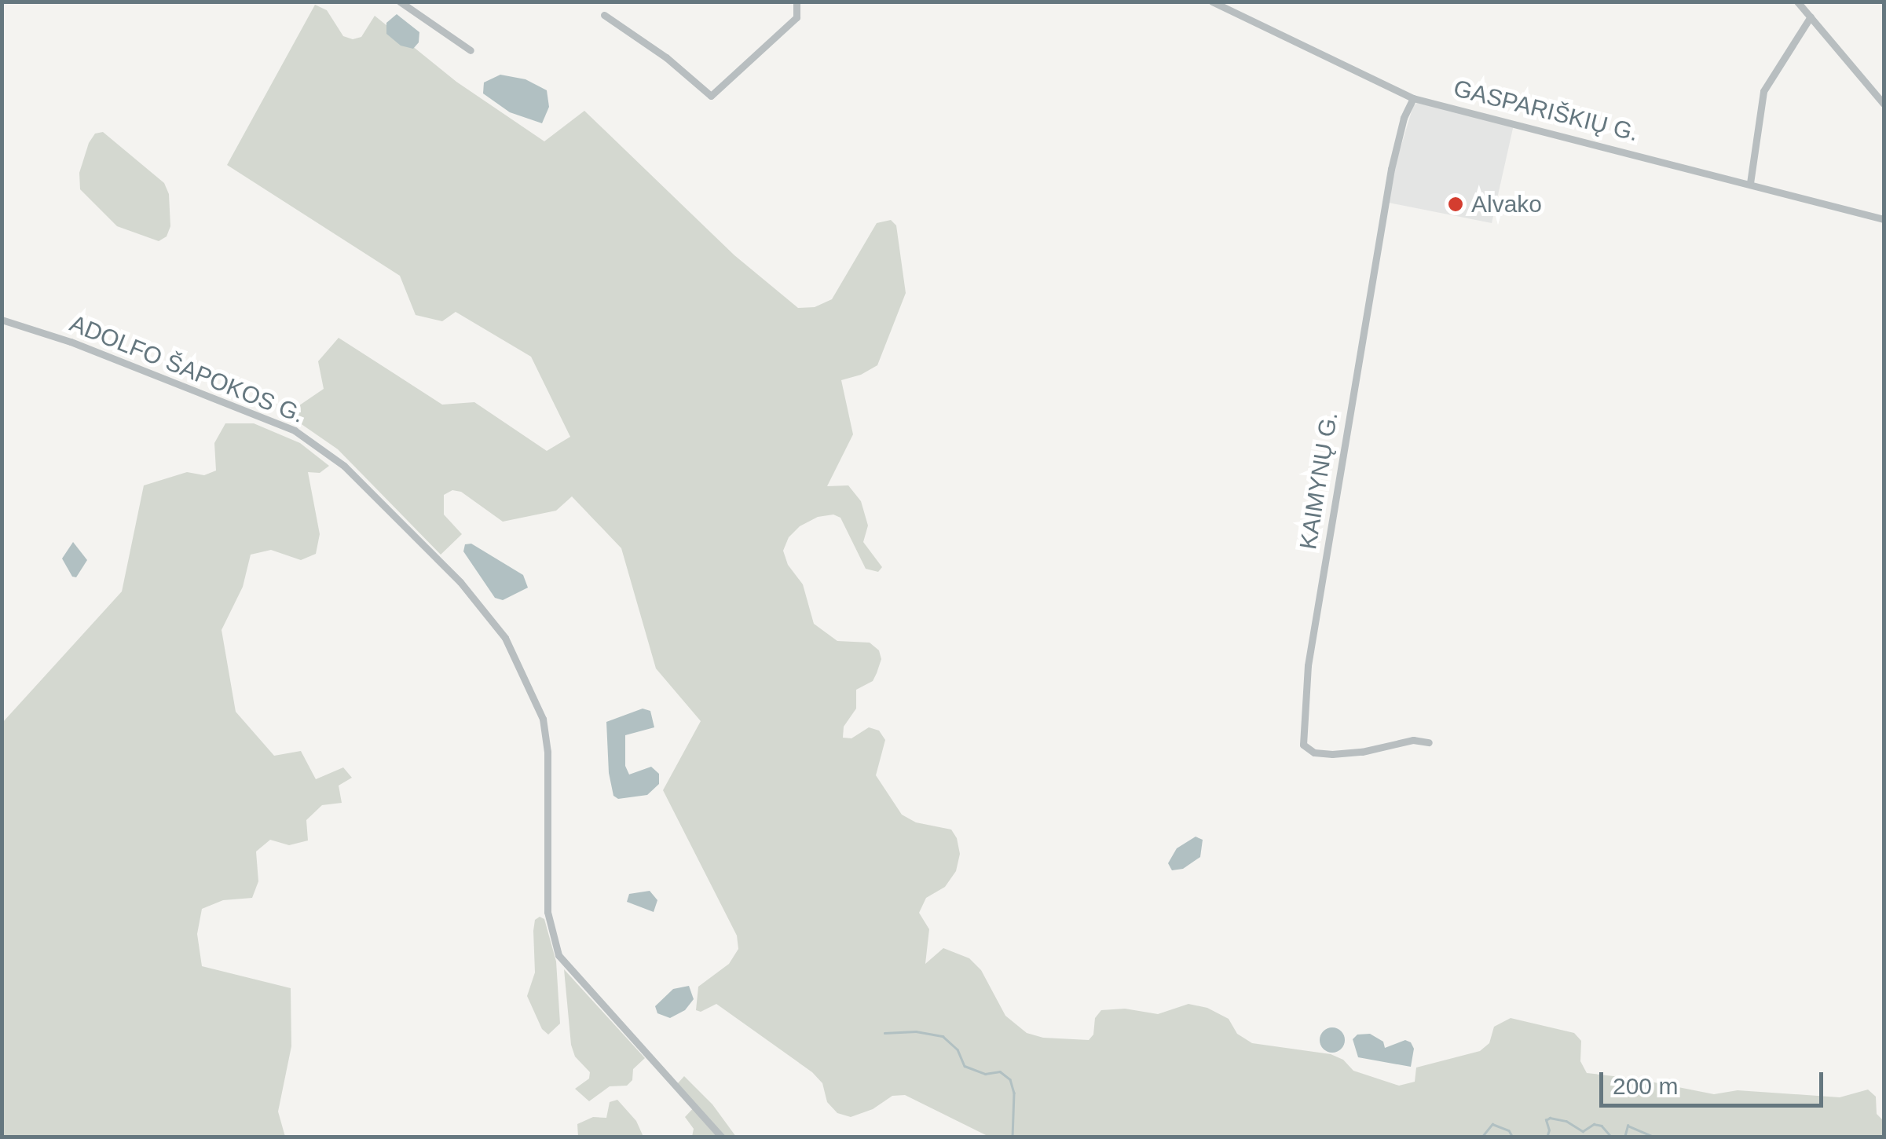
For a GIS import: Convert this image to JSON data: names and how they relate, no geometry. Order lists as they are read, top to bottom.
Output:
{
  "streets": {
    "street": ["GASPARIŠKIŲ G.", "ADOLFO ŠAPOKOS G.", "KAIMYNŲ G."]
  },
  "crossings": [
    ["GASPARIŠKIŲ G.", "KAIMYNŲ G."]
  ],
  "places": ["Alvako"],
  "scale_bar": "200 m"
}
